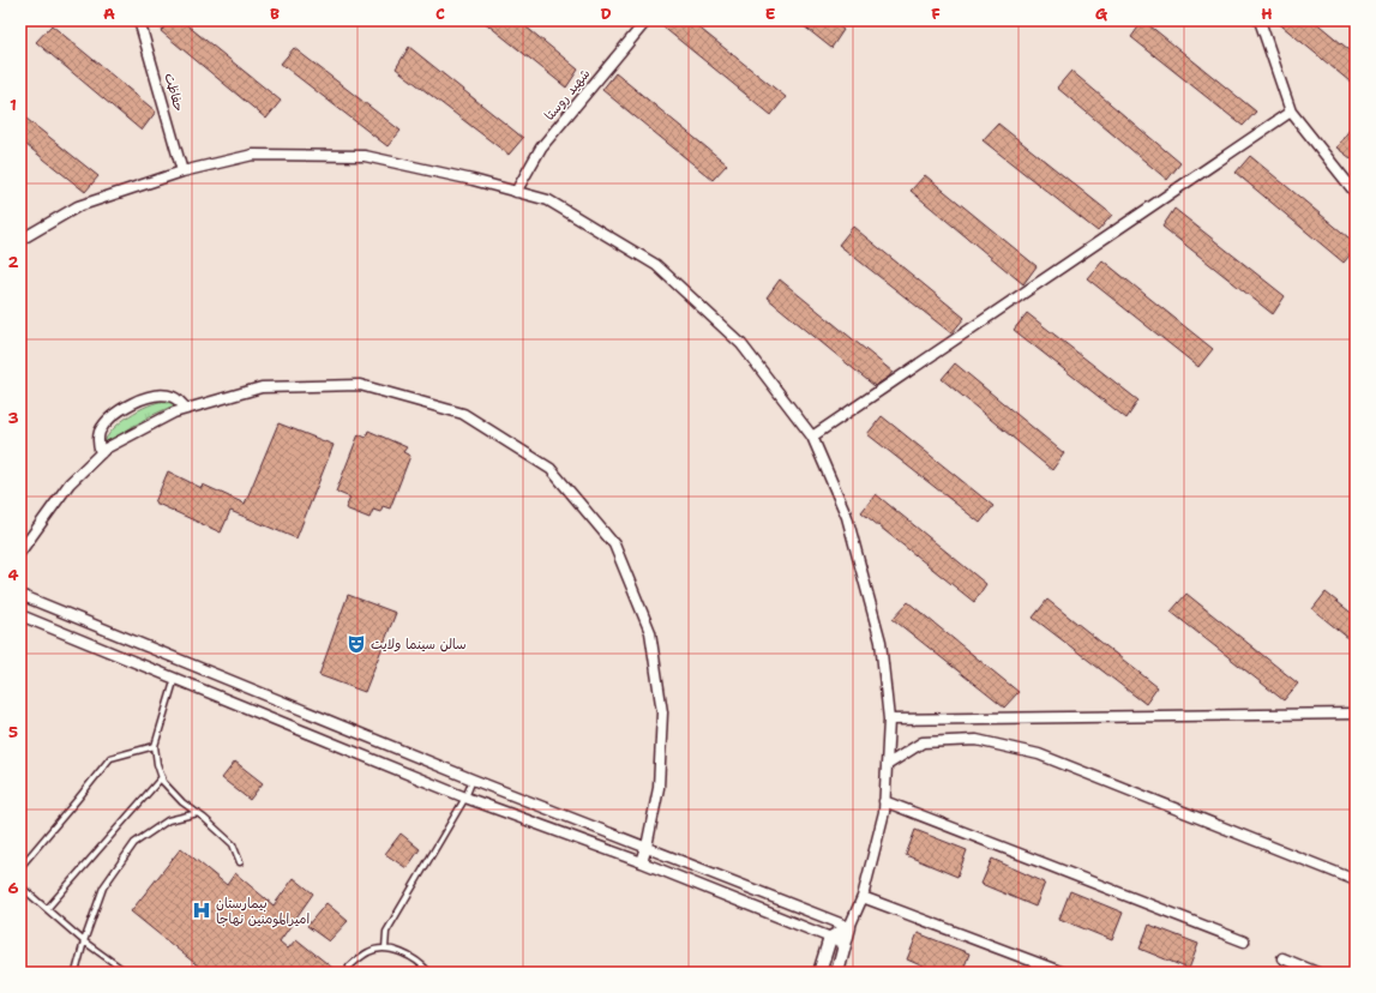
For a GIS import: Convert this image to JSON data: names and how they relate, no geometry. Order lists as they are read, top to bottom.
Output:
{
  "streets": {
    "street": ["حفاظت", "شهید روستا"]
  },
  "places": {
    "theatre": ["سالن سینما ولایت"],
    "hospital": ["بیمارستان امیرالمومنین نهاجا"]
  },
  "grid": {
    "columns": [
      "A",
      "B",
      "C",
      "D",
      "E",
      "F",
      "G",
      "H"
    ],
    "rows": [
      "1",
      "2",
      "3",
      "4",
      "5",
      "6"
    ]
  }
}
